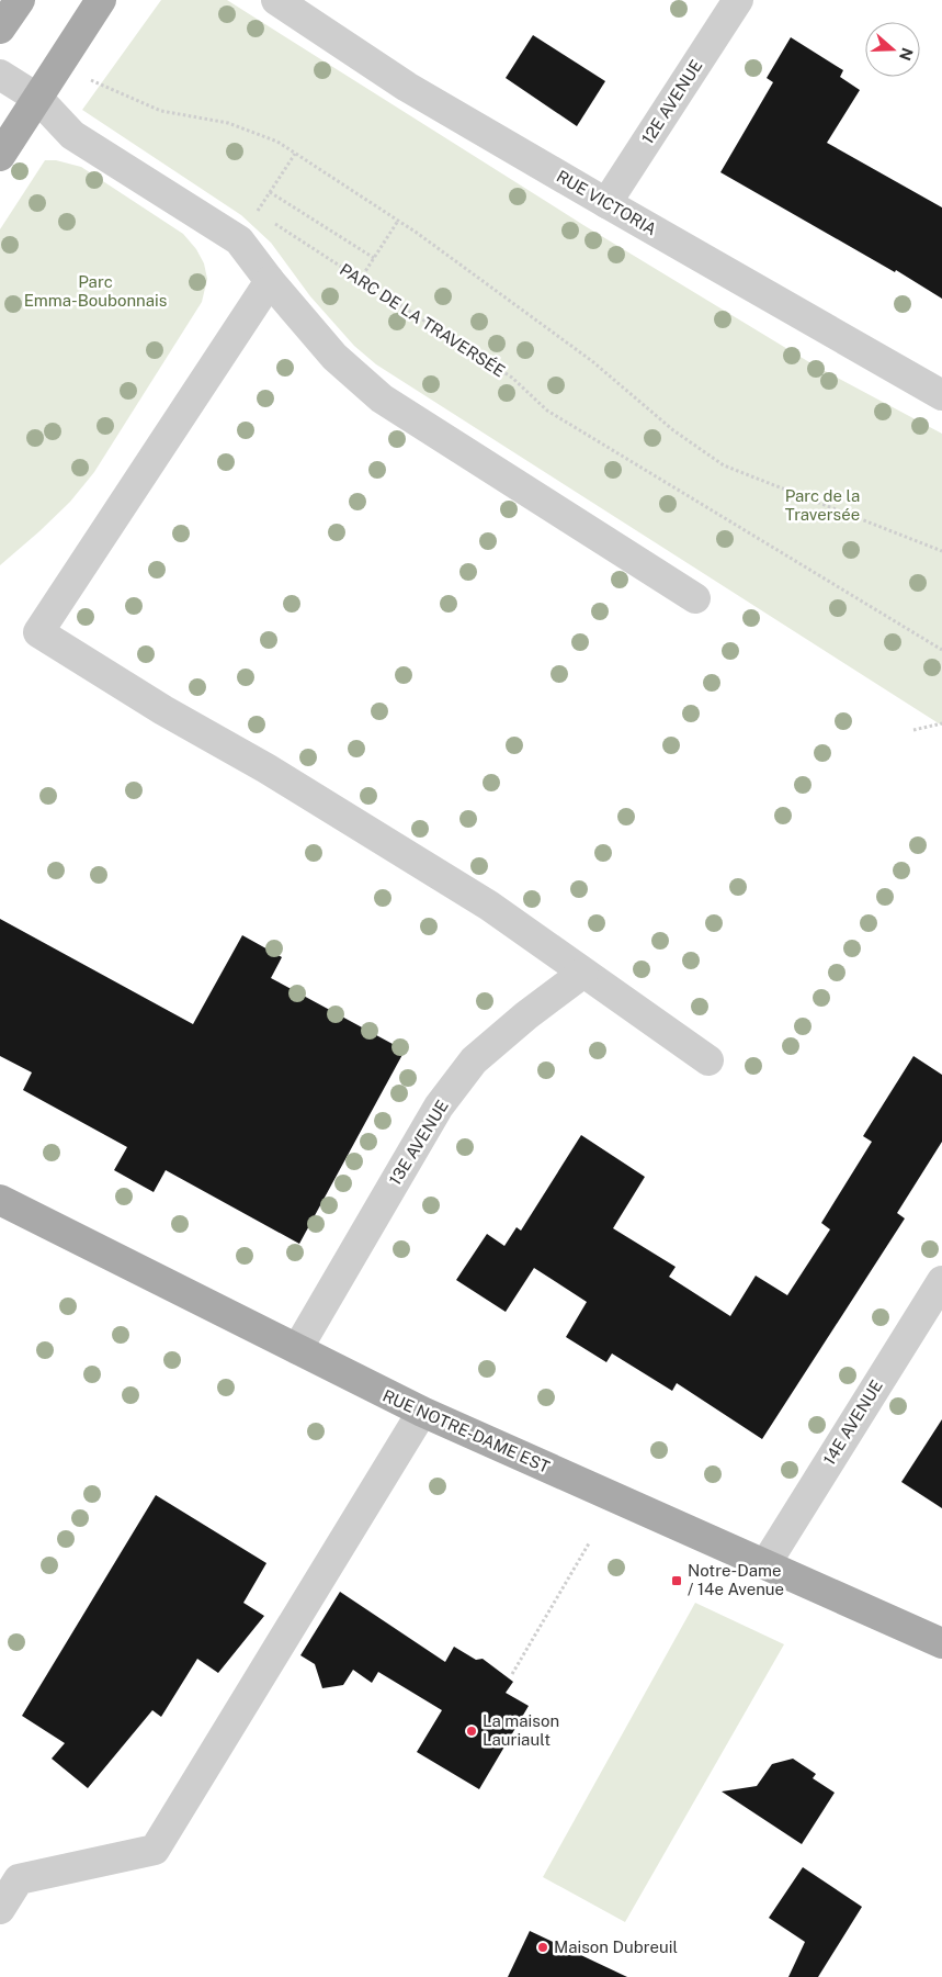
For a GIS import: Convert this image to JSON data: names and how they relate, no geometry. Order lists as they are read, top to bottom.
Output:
{
  "streets": {
    "main road": ["RUE NOTRE-DAME EST"],
    "street": [
      "12E AVENUE",
      "RUE VICTORIA",
      "13E AVENUE",
      "14E AVENUE"
    ],
    "path": ["PARC DE LA TRAVERSÉE"]
  },
  "crossings": [
    ["12E AVENUE", "RUE VICTORIA"],
    ["13E AVENUE", "RUE NOTRE-DAME EST"],
    ["14E AVENUE", "RUE NOTRE-DAME EST"]
  ],
  "parks": ["Parc Emma-Boubonnais", "Parc de la Traversée"],
  "places": {
    "transit": ["Notre-Dame / 14e Avenue"],
    "other": ["La maison Lauriault", "Maison Dubreuil"]
  },
  "north": "right"
}
